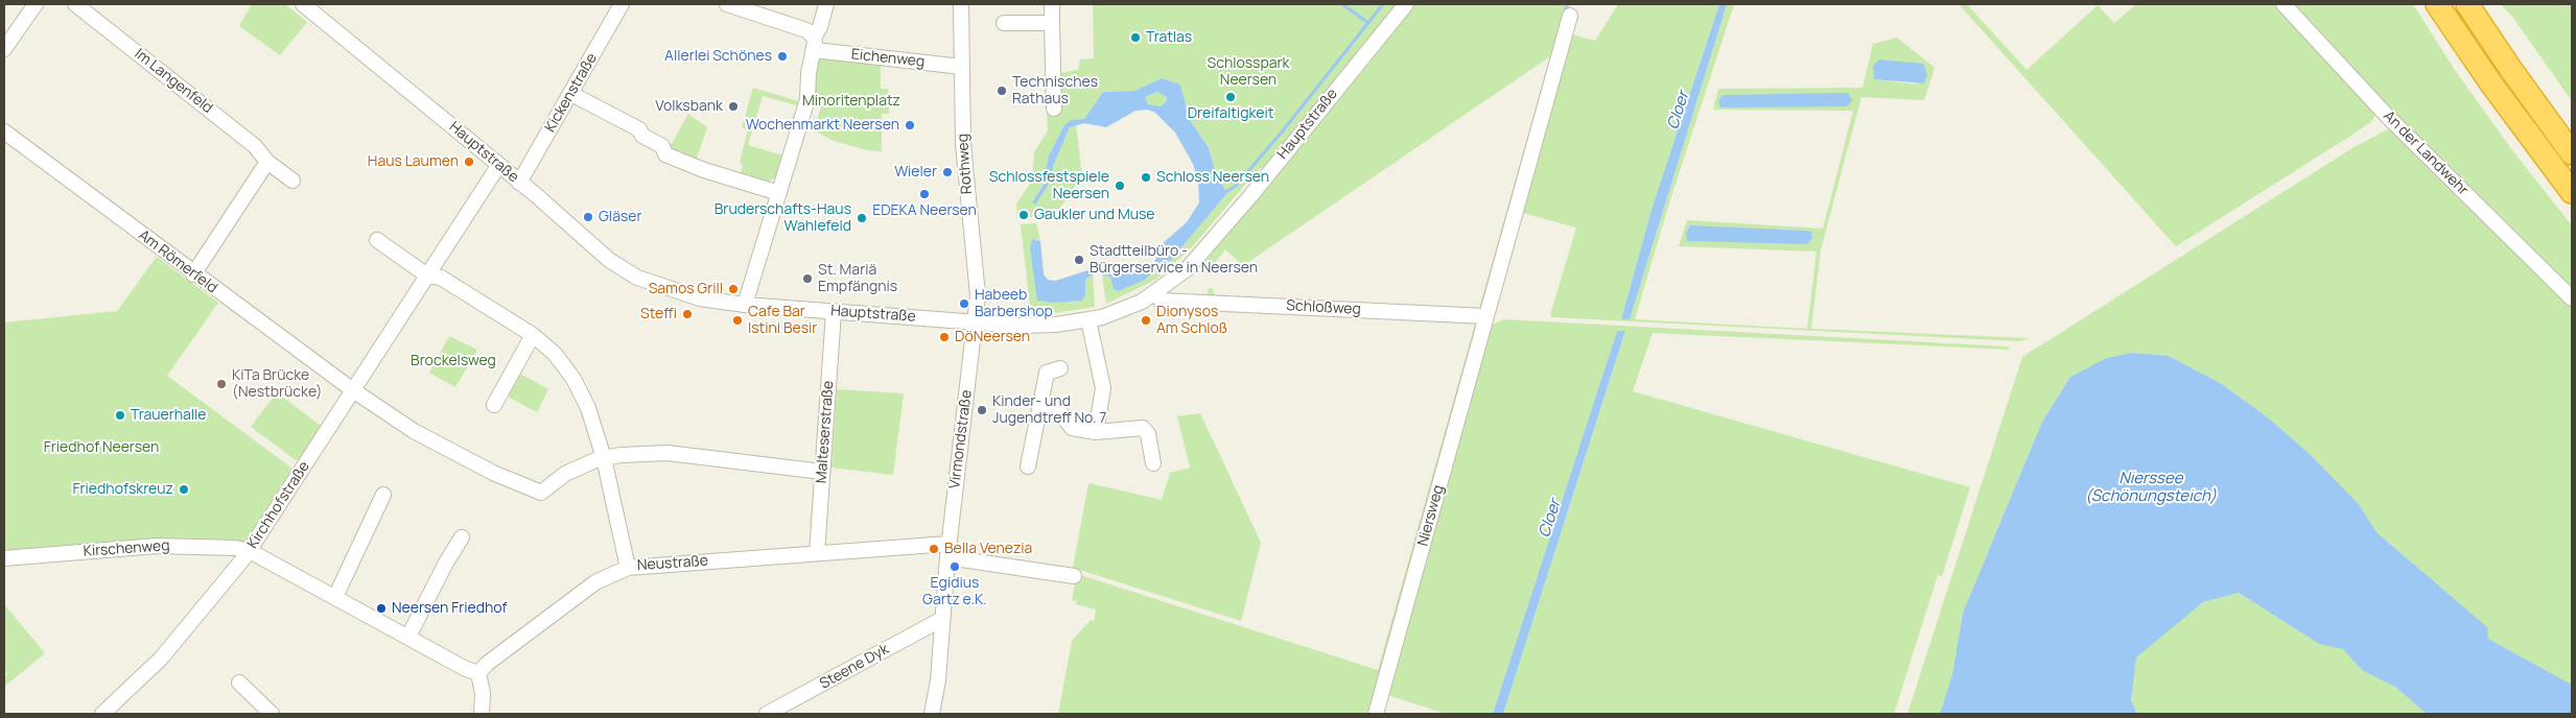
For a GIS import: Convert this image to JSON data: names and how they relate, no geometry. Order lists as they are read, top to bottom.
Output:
{
  "streets": {
    "street": [
      "Eichenweg",
      "Im Langenfeld",
      "Kickenstraße",
      "Hauptstraße",
      "An der Landwehr",
      "Rothweg",
      "Am Römerfeld",
      "Schloßweg",
      "Malteserstraße",
      "Virmondstraße",
      "Kirchhofstraße",
      "Niersweg",
      "Kirschenweg",
      "Neustraße",
      "Steene Dyk"
    ]
  },
  "crossings": [
    ["Eichenweg", "Rothweg"],
    ["Kickenstraße", "Hauptstraße"],
    ["Hauptstraße", "Rothweg"],
    ["Hauptstraße", "Malteserstraße"],
    ["Hauptstraße", "Virmondstraße"],
    ["Hauptstraße", "Kirchhofstraße"],
    ["Rothweg", "Virmondstraße"],
    ["Am Römerfeld", "Kirchhofstraße"],
    ["Schloßweg", "Niersweg"],
    ["Malteserstraße", "Neustraße"],
    ["Virmondstraße", "Neustraße"],
    ["Virmondstraße", "Steene Dyk"],
    ["Kirchhofstraße", "Kirschenweg"]
  ],
  "water": ["Cloer", "Nierssee (Schönungsteich)"],
  "parks": [
    "Schlosspark Neersen",
    "Minoritenplatz",
    "Brockelsweg",
    "Friedhof Neersen"
  ],
  "places": [
    "Tratlas",
    "Allerlei Schönes",
    "Technisches Rathaus",
    "Dreifaltigkeit",
    "Volksbank",
    "Wochenmarkt Neersen",
    "Haus Laumen",
    "Wieler",
    "Schloss Neersen",
    "Schlossfestspiele Neersen",
    "EDEKA Neersen",
    "Gaukler und Muse",
    "Gläser",
    "Bruderschafts-Haus Wahlefeld",
    "Stadtteilbüro - Bürgerservice in Neersen",
    "St. Mariä Empfängnis",
    "Samos Grill",
    "Habeeb Barbershop",
    "Steffi",
    "Cafe Bar Istini Besir",
    "Dionysos Am Schloß",
    "DöNeersen",
    "KiTa Brücke (Nestbrücke)",
    "Kinder- und Jugendtreff No. 7",
    "Trauerhalle",
    "Friedhofskreuz",
    "Bella Venezia",
    "Egidius Gartz e.K.",
    "Neersen Friedhof"
  ]
}
